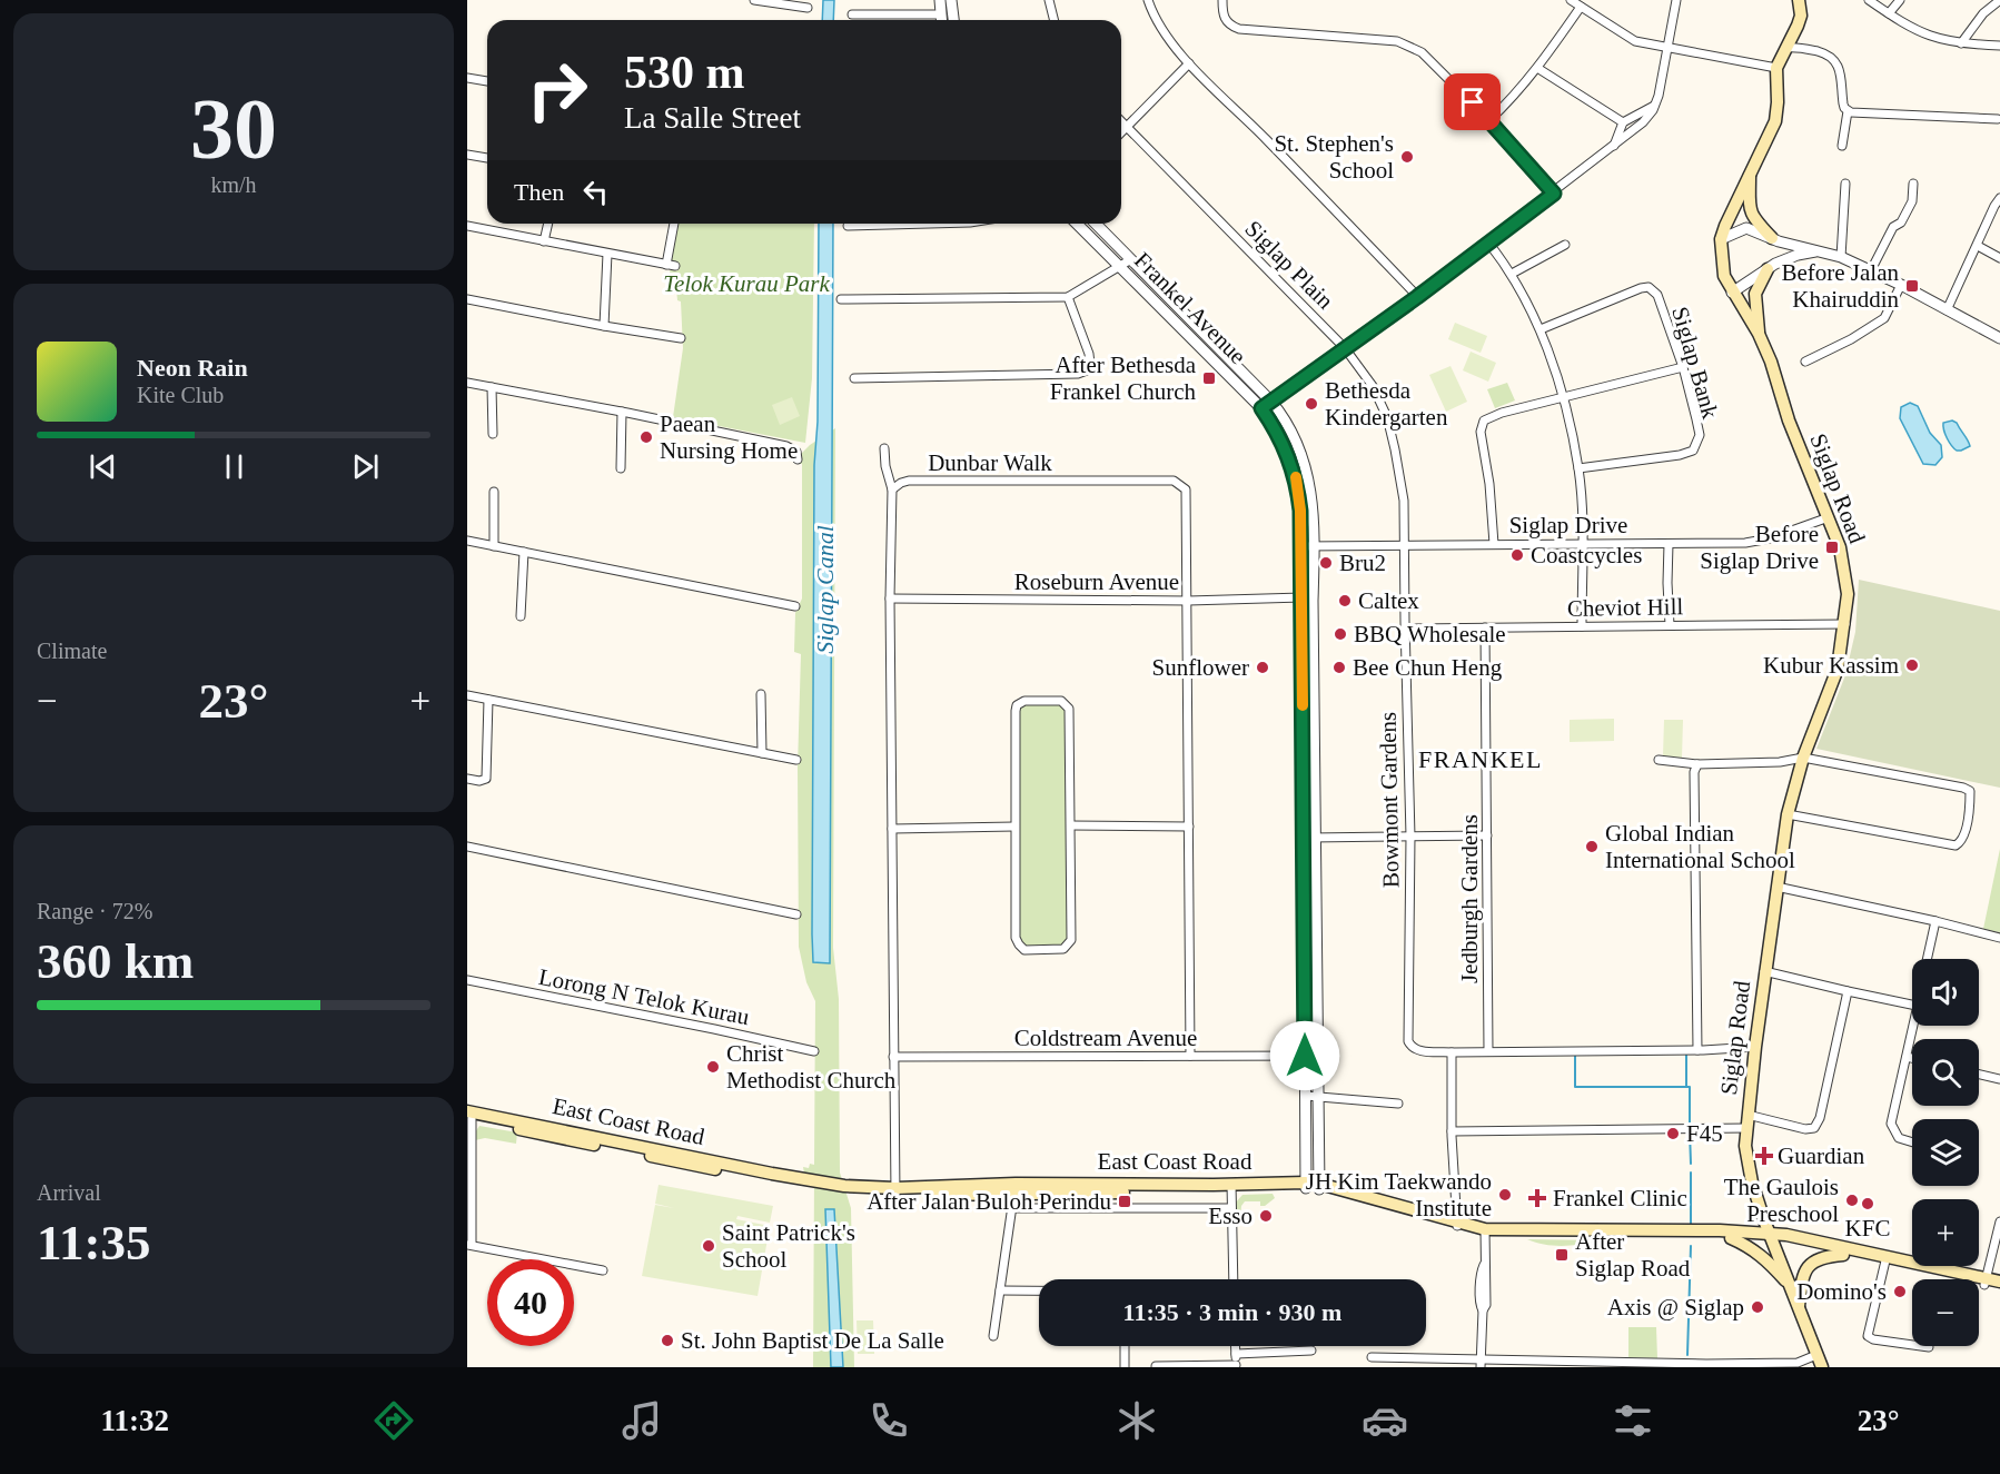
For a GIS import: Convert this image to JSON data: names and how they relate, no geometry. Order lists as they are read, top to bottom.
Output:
{
  "streets": {
    "main road": ["Siglap Road", "East Coast Road"],
    "street": [
      "Siglap Plain",
      "Frankel Avenue",
      "Siglap Bank",
      "Dunbar Walk",
      "Siglap Drive",
      "Roseburn Avenue",
      "Cheviot Hill",
      "Bowmont Gardens",
      "Jedburgh Gardens",
      "Lorong N Telok Kurau",
      "Coldstream Avenue"
    ]
  },
  "crossings": [
    ["Siglap Plain", "Siglap Drive"],
    ["Siglap Plain", "Bowmont Gardens"],
    ["Frankel Avenue", "Siglap Drive"],
    ["Frankel Avenue", "Roseburn Avenue"],
    ["Frankel Avenue", "Coldstream Avenue"],
    ["Frankel Avenue", "East Coast Road"],
    ["Dunbar Walk", "Roseburn Avenue"],
    ["Dunbar Walk", "Coldstream Avenue"],
    ["Dunbar Walk", "East Coast Road"],
    ["Siglap Road", "Siglap Drive"],
    ["Siglap Road", "Cheviot Hill"],
    ["Siglap Road", "East Coast Road"],
    ["Siglap Drive", "Bowmont Gardens"],
    ["Cheviot Hill", "Bowmont Gardens"],
    ["Cheviot Hill", "Jedburgh Gardens"]
  ],
  "districts": ["FRANKEL"],
  "water": ["Siglap Canal"],
  "parks": ["Telok Kurau Park"],
  "places": {
    "other": [
      "St. Stephen's School",
      "Bethesda Kindergarten",
      "Paean Nursing Home",
      "Coastcycles",
      "Bru2",
      "Caltex",
      "BBQ Wholesale",
      "Kubur Kassim",
      "Sunflower",
      "Bee Chun Heng",
      "Global Indian International School",
      "Christ Methodist Church",
      "F45",
      "JH Kim Taekwando Institute",
      "The Gaulois Preschool",
      "KFC",
      "Esso",
      "Saint Patrick's School",
      "Domino's",
      "Axis @ Siglap",
      "St. John Baptist De La Salle"
    ],
    "transit": [
      "Before Jalan Khairuddin",
      "After Bethesda Frankel Church",
      "Before Siglap Drive",
      "After Jalan Buloh Perindu",
      "After Siglap Road"
    ],
    "health": ["Guardian", "Frankel Clinic"]
  },
  "page": {
    "tile": [
      ["30", "km/h"],
      "Climate",
      ["Range · 72%", "360 km"],
      ["Arrival", "11:35"]
    ],
    "turn": ["530 m", "La Salle Street"],
    "then": "Then",
    "song": ["Neon Rain", "Kite Club"],
    "heat": ["−", "23°", "+"],
    "map_buttons": ["+", "−"],
    "limit": "40",
    "trip": "11:35 · 3 min · 930 m",
    "tabs": ["11:32", "23°"]
  }
}
